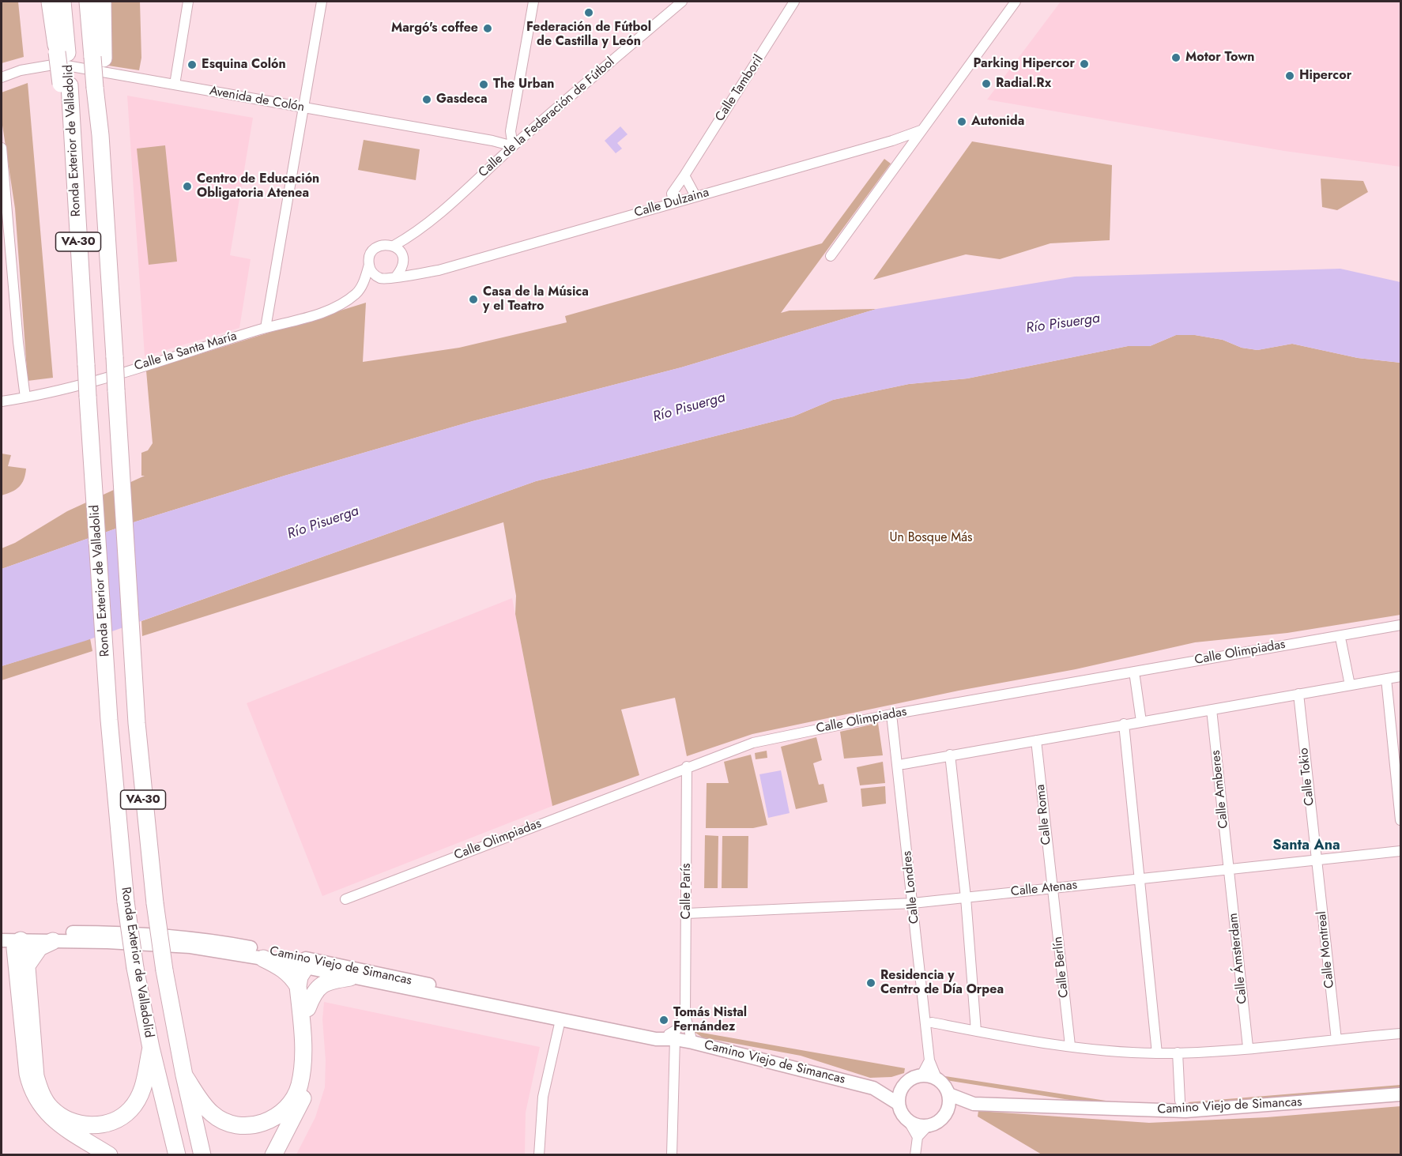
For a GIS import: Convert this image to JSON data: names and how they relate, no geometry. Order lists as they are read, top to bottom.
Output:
{
  "streets": {
    "highway": ["Ronda Exterior de Valladolid", "VA-30"],
    "main road": ["Camino Viejo de Simancas"],
    "street": [
      "Calle Tamboril",
      "Avenida de Colón",
      "Calle de la Federación de Fútbol",
      "Calle Dulzaina",
      "Calle la Santa María",
      "Calle Olimpiadas",
      "Calle Tokio",
      "Calle Amberes",
      "Calle Roma",
      "Calle Londres",
      "Calle Atenas",
      "Calle París",
      "Calle Montreal",
      "Calle Ámsterdam",
      "Calle Berlín"
    ]
  },
  "crossings": [
    ["Calle Tamboril", "Calle Dulzaina"],
    ["Avenida de Colón", "Calle de la Federación de Fútbol"],
    ["Calle de la Federación de Fútbol", "Calle Dulzaina"],
    ["Calle de la Federación de Fútbol", "Calle la Santa María"],
    ["Calle Dulzaina", "Calle la Santa María"],
    ["Calle Olimpiadas", "Calle Londres"],
    ["Calle Olimpiadas", "Calle París"],
    ["Calle Tokio", "Calle Atenas"],
    ["Calle Tokio", "Calle Montreal"],
    ["Calle Amberes", "Calle Atenas"],
    ["Calle Amberes", "Calle Ámsterdam"],
    ["Calle Roma", "Calle Atenas"],
    ["Calle Roma", "Calle Berlín"],
    ["Calle Londres", "Calle Atenas"],
    ["Calle Londres", "Camino Viejo de Simancas"],
    ["Calle Atenas", "Calle París"],
    ["Calle Atenas", "Calle Montreal"],
    ["Calle Atenas", "Calle Ámsterdam"],
    ["Calle Atenas", "Calle Berlín"],
    ["Calle París", "Camino Viejo de Simancas"]
  ],
  "districts": ["Santa Ana"],
  "water": ["Río Pisuerga"],
  "parks": ["Un Bosque Más"],
  "places": [
    "Federación de Fútbol de Castilla y León",
    "Margó's coffee",
    "Motor Town",
    "Parking Hipercor",
    "Esquina Colón",
    "Hipercor",
    "Radial.Rx",
    "The Urban",
    "Gasdeca",
    "Autonida",
    "Centro de Educación Obligatoria Atenea",
    "Casa de la Música y el Teatro",
    "Residencia y Centro de Día Orpea",
    "Tomás Nistal Fernández"
  ]
}
